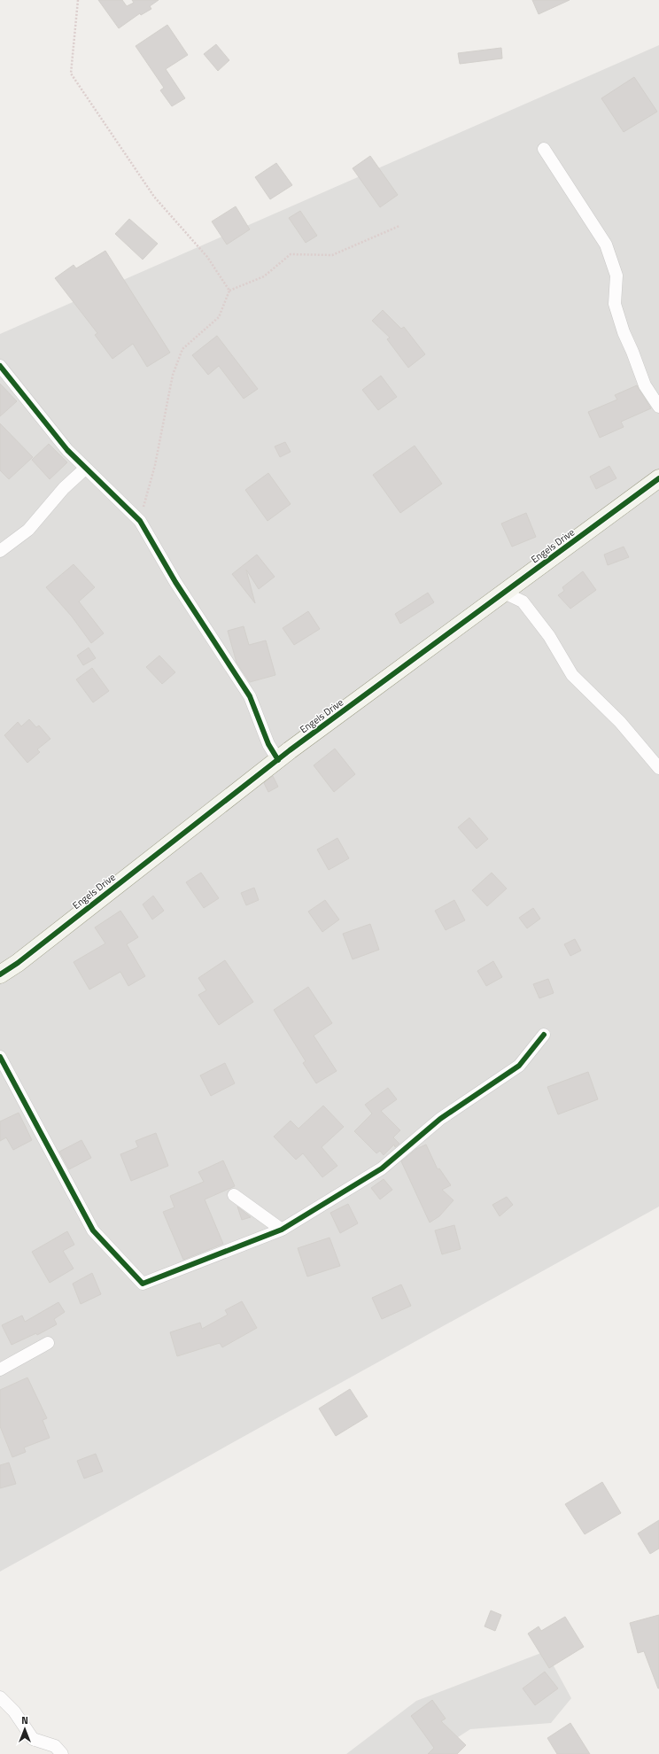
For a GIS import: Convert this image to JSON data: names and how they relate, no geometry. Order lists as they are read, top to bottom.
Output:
{
  "streets": {
    "street": ["Engels Drive"]
  },
  "north": "top"
}
